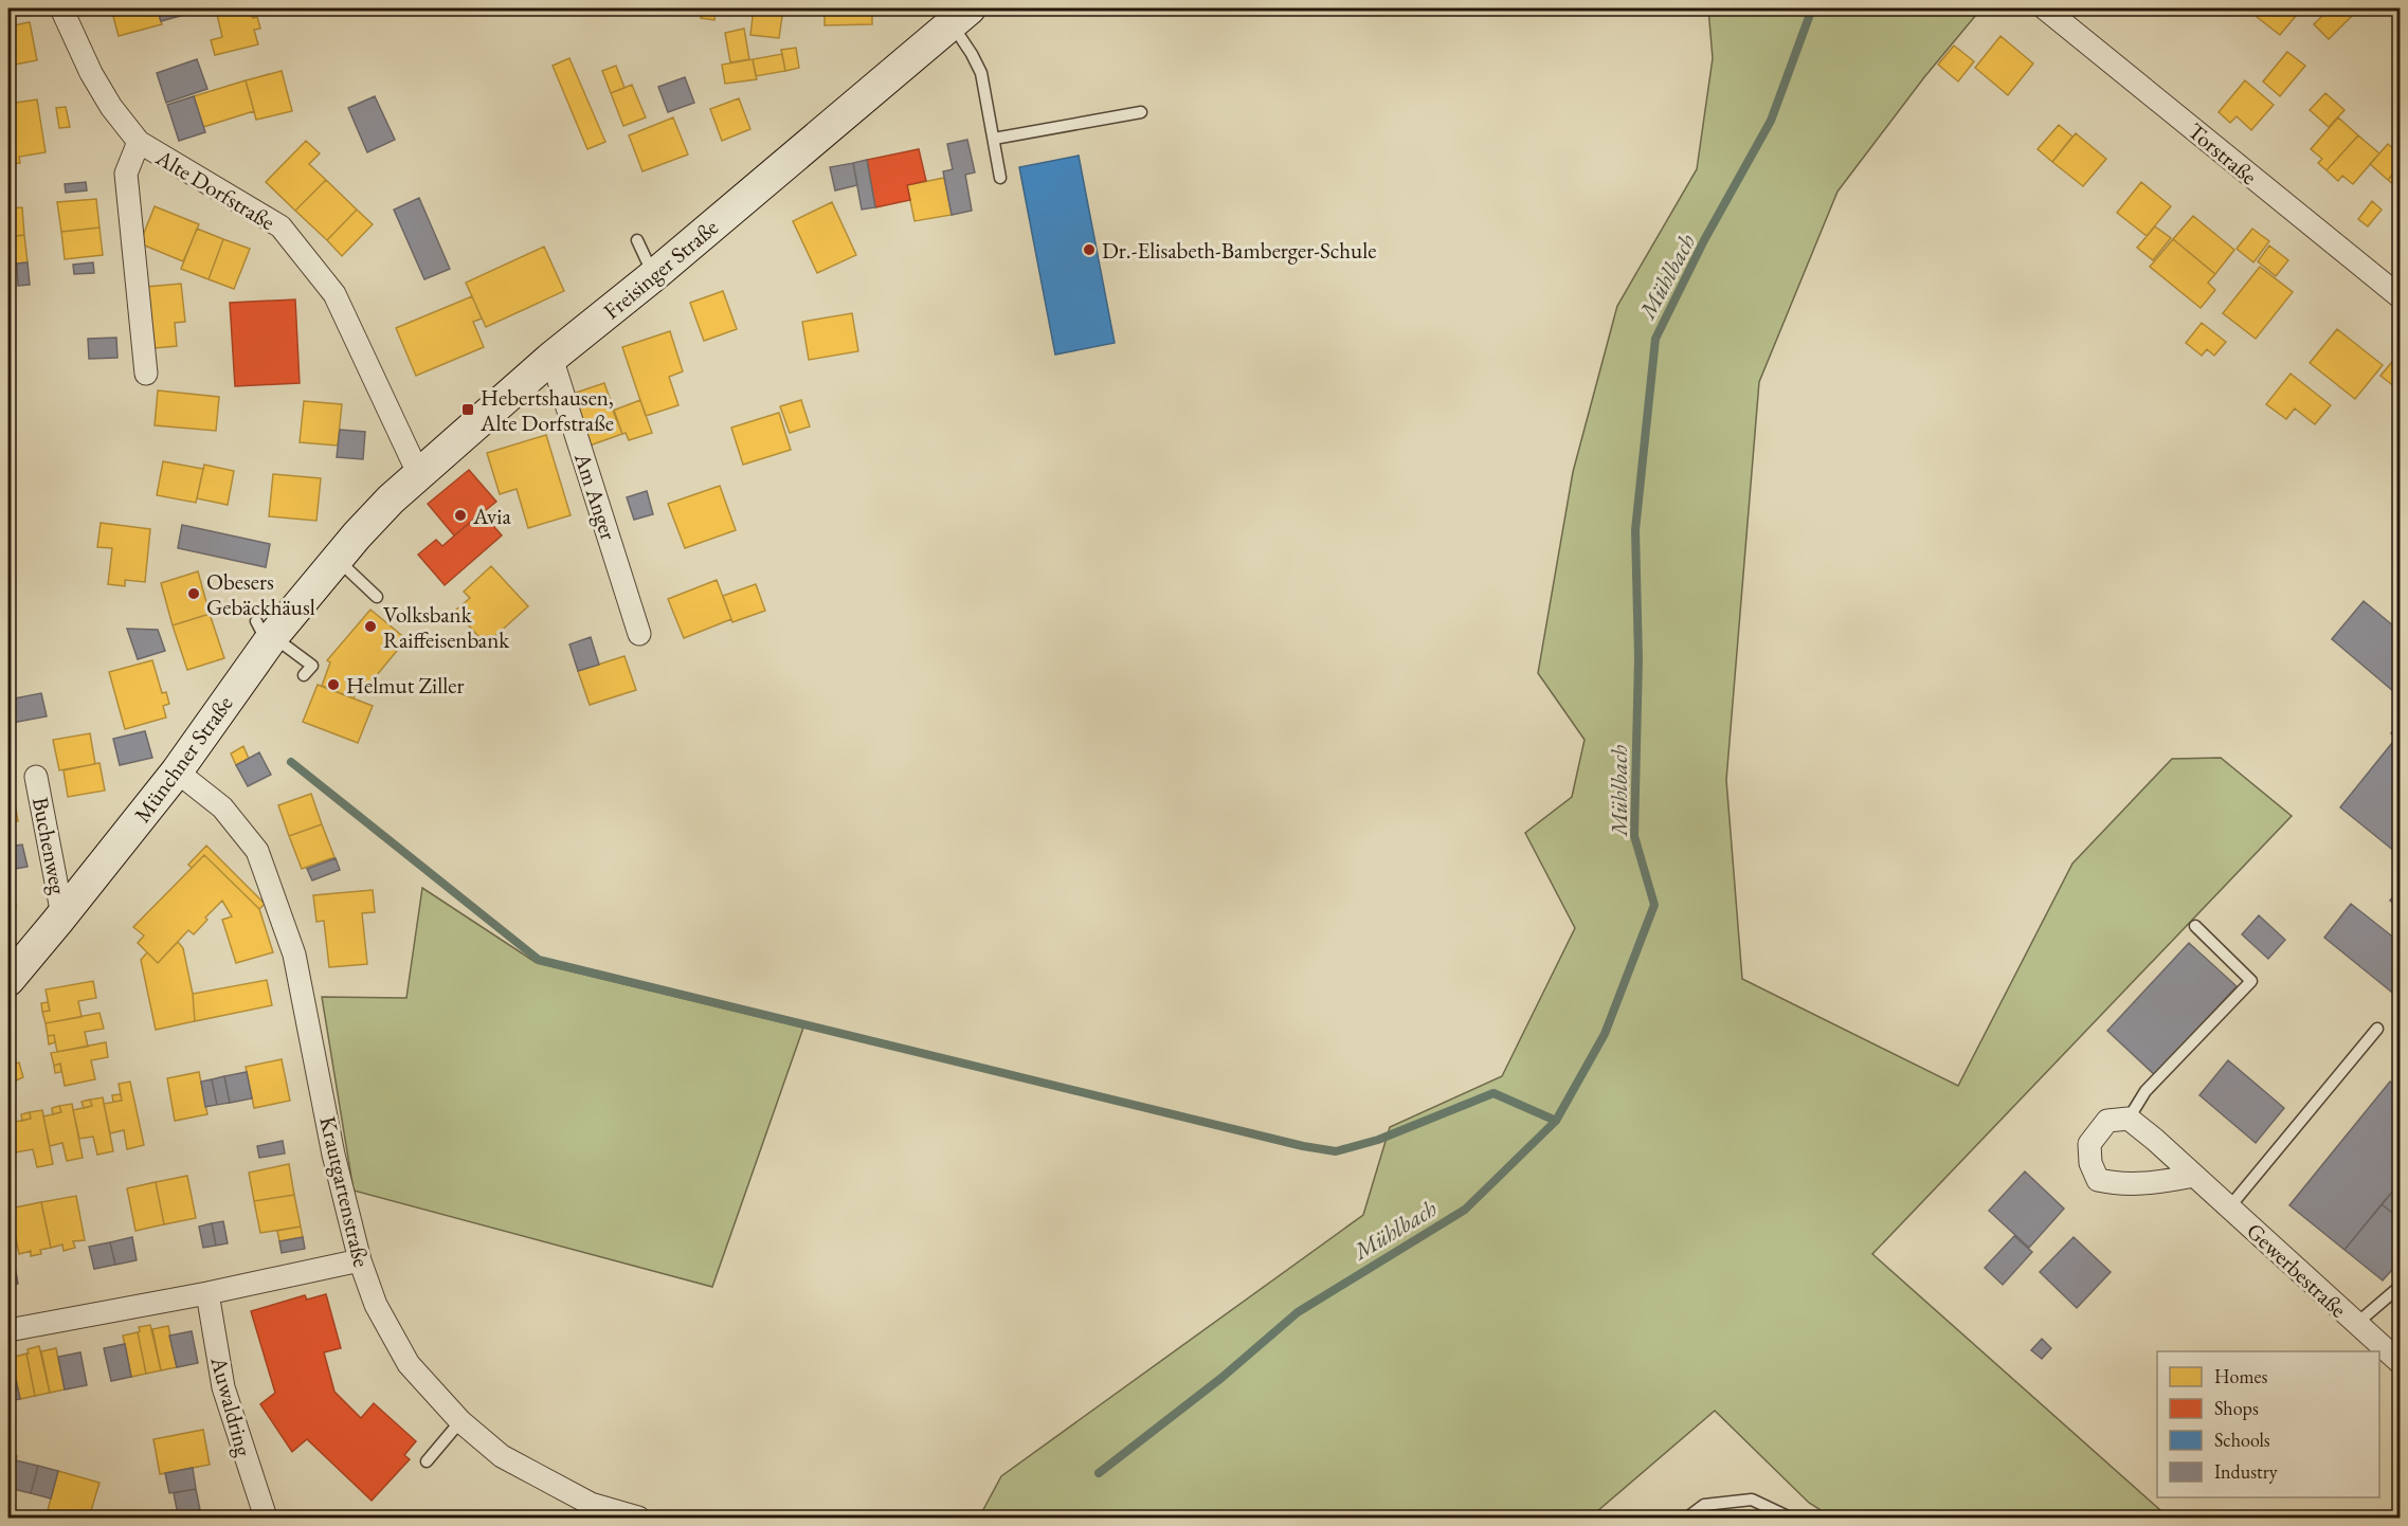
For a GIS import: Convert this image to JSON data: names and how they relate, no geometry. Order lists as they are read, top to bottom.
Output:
{
  "streets": {
    "main road": ["Freisinger Straße", "Münchner Straße"],
    "street": [
      "Torstraße",
      "Alte Dorfstraße",
      "Am Anger",
      "Buchenweg",
      "Krautgartenstraße",
      "Gewerbestraße",
      "Auwaldring"
    ]
  },
  "crossings": [
    ["Alte Dorfstraße", "Freisinger Straße"],
    ["Freisinger Straße", "Am Anger"],
    ["Freisinger Straße", "Münchner Straße"],
    ["Münchner Straße", "Buchenweg"],
    ["Münchner Straße", "Krautgartenstraße"]
  ],
  "water": ["Mühlbach"],
  "places": {
    "other": [
      "Dr.-Elisabeth-Bamberger-Schule",
      "Avia",
      "Obesers Gebäckhäusl",
      "Volksbank Raiffeisenbank",
      "Helmut Ziller"
    ],
    "transit": ["Hebertshausen, Alte Dorfstraße"]
  },
  "legend": [
    "Homes",
    "Shops",
    "Schools",
    "Industry"
  ]
}
